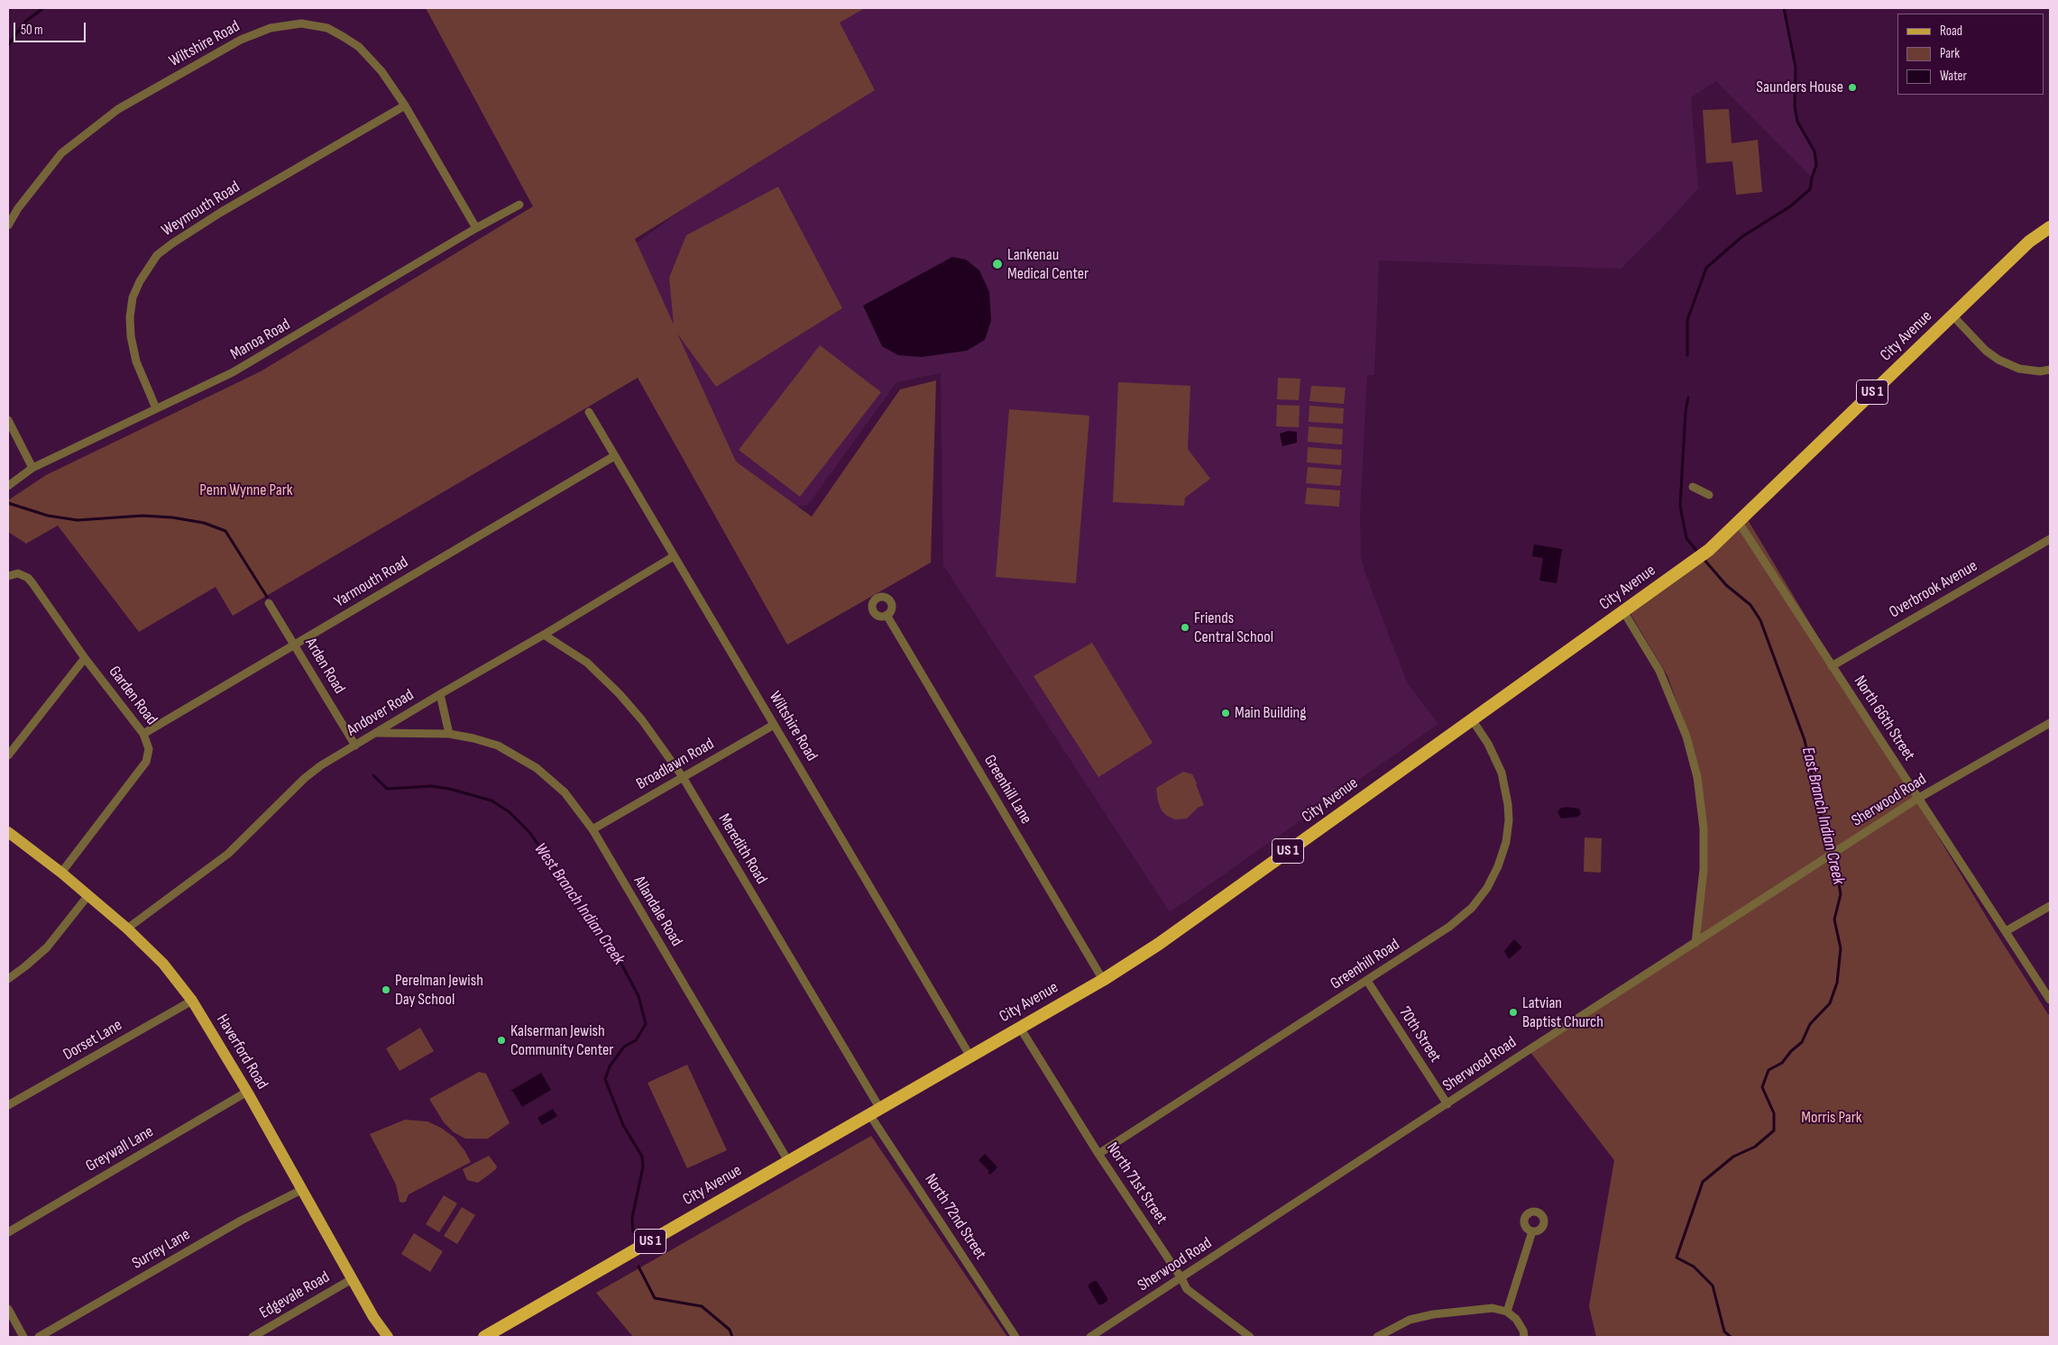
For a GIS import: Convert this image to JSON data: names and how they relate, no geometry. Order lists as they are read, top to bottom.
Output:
{
  "streets": {
    "highway": ["City Avenue", "US 1"],
    "main road": ["Haverford Road"],
    "street": [
      "Wiltshire Road",
      "Weymouth Road",
      "Manoa Road",
      "Yarmouth Road",
      "Overbrook Avenue",
      "Arden Road",
      "Garden Road",
      "Andover Road",
      "North 66th Street",
      "Broadlawn Road",
      "Greenhill Lane",
      "Sherwood Road",
      "Meredith Road",
      "Allandale Road",
      "Greenhill Road",
      "70th Street",
      "Dorset Lane",
      "Greywall Lane",
      "North 71st Street",
      "North 72nd Street",
      "Surrey Lane",
      "Edgevale Road"
    ]
  },
  "crossings": [
    ["Wiltshire Road", "Weymouth Road"],
    ["Wiltshire Road", "City Avenue"],
    ["Wiltshire Road", "Manoa Road"],
    ["Wiltshire Road", "Yarmouth Road"],
    ["Wiltshire Road", "Andover Road"],
    ["Wiltshire Road", "Broadlawn Road"],
    ["Weymouth Road", "Manoa Road"],
    ["City Avenue", "North 66th Street"],
    ["City Avenue", "Greenhill Lane"],
    ["City Avenue", "Meredith Road"],
    ["City Avenue", "Allandale Road"],
    ["City Avenue", "Greenhill Road"],
    ["City Avenue", "North 71st Street"],
    ["City Avenue", "North 72nd Street"],
    ["Yarmouth Road", "Arden Road"],
    ["Yarmouth Road", "Garden Road"],
    ["Overbrook Avenue", "North 66th Street"],
    ["Arden Road", "Andover Road"],
    ["Garden Road", "Haverford Road"],
    ["Andover Road", "Meredith Road"],
    ["Andover Road", "Allandale Road"],
    ["Andover Road", "Haverford Road"],
    ["North 66th Street", "Sherwood Road"],
    ["Broadlawn Road", "Meredith Road"],
    ["Broadlawn Road", "Allandale Road"],
    ["Sherwood Road", "70th Street"],
    ["Sherwood Road", "North 71st Street"],
    ["Meredith Road", "North 72nd Street"],
    ["Greenhill Road", "70th Street"],
    ["Greenhill Road", "North 71st Street"],
    ["Dorset Lane", "Haverford Road"],
    ["Haverford Road", "Greywall Lane"],
    ["Haverford Road", "Surrey Lane"],
    ["Haverford Road", "Edgevale Road"]
  ],
  "water": ["East Branch Indian Creek", "West Branch Indian Creek"],
  "parks": ["Penn Wynne Park", "Morris Park"],
  "places": [
    "Saunders House",
    "Lankenau Medical Center",
    "Friends Central School",
    "Main Building",
    "Perelman Jewish Day School",
    "Latvian Baptist Church",
    "Kalserman Jewish Community Center"
  ],
  "legend": ["Road", "Park", "Water"],
  "scale_bar": "50 m"
}
